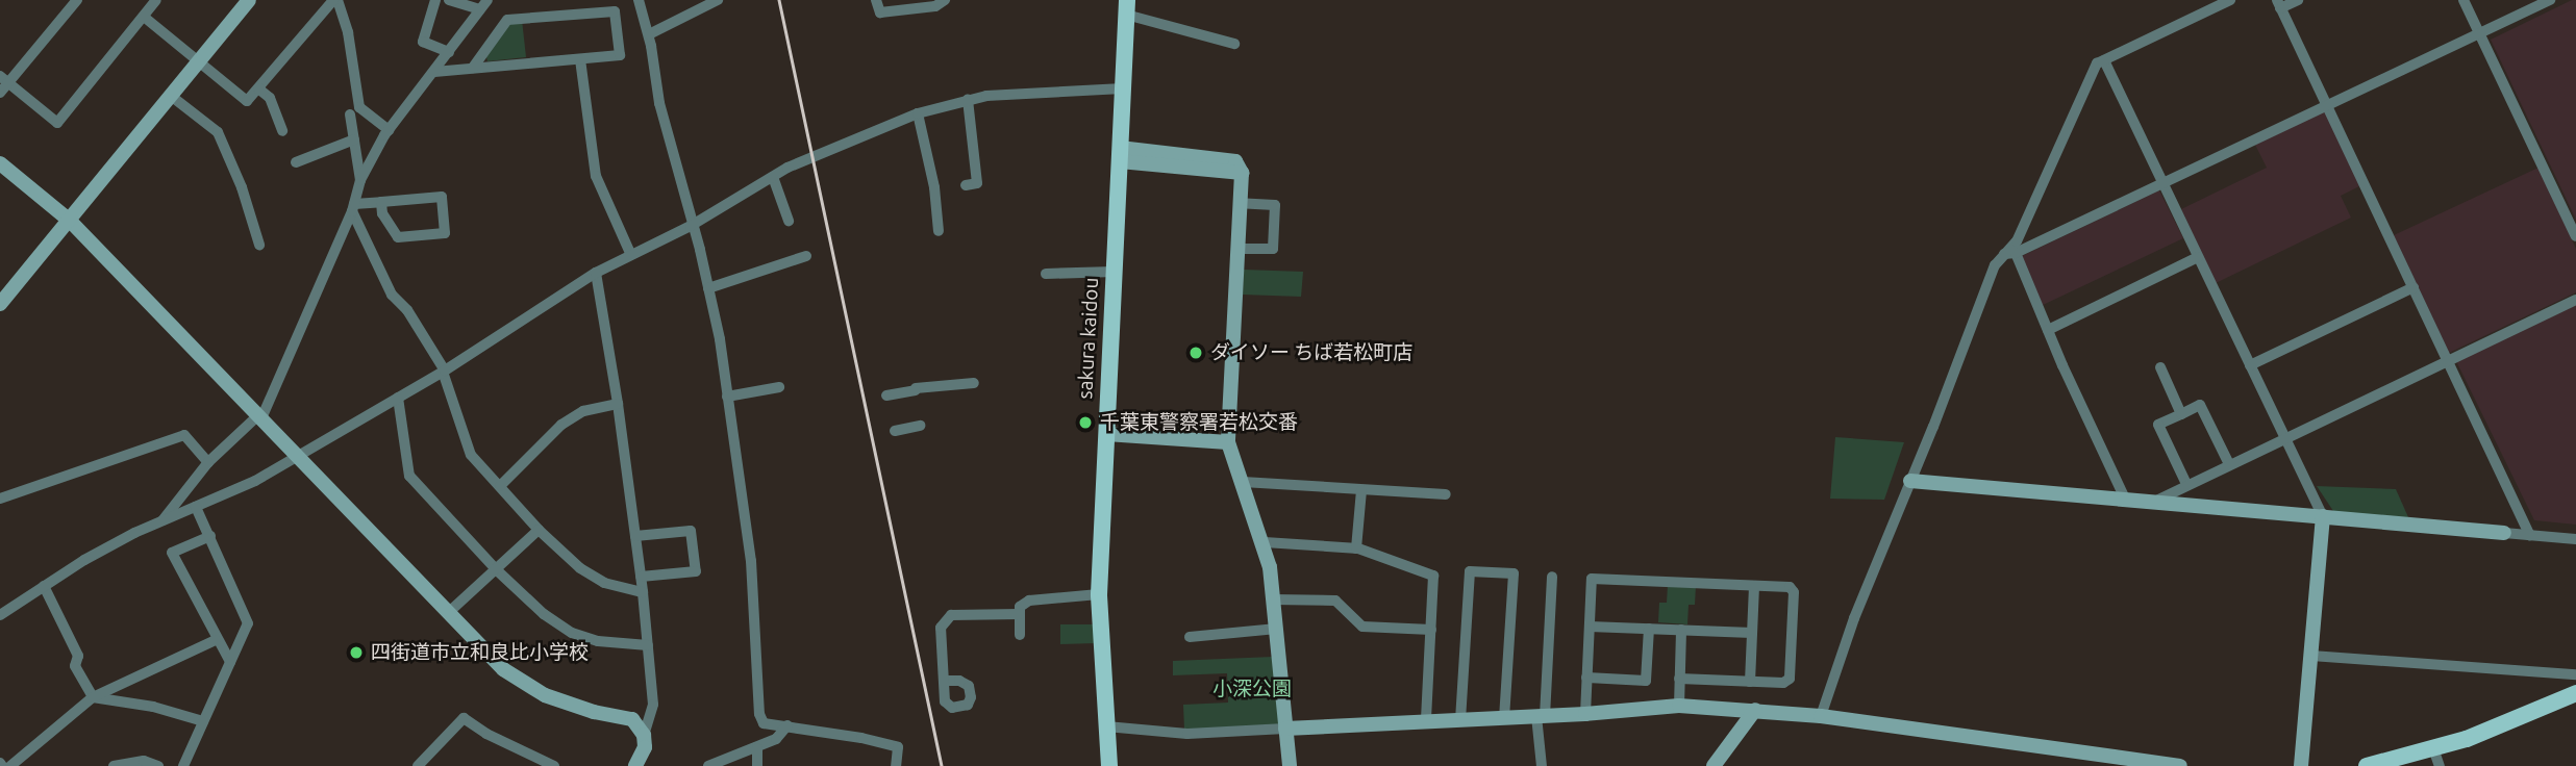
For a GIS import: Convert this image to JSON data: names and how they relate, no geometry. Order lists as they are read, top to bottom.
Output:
{
  "streets": {
    "main road": ["sakura kaidou"]
  },
  "parks": ["小深公園"],
  "places": ["ダイソー ちば若松町店", "千葉東警察署若松交番", "四街道市立和良比小学校"]
}
